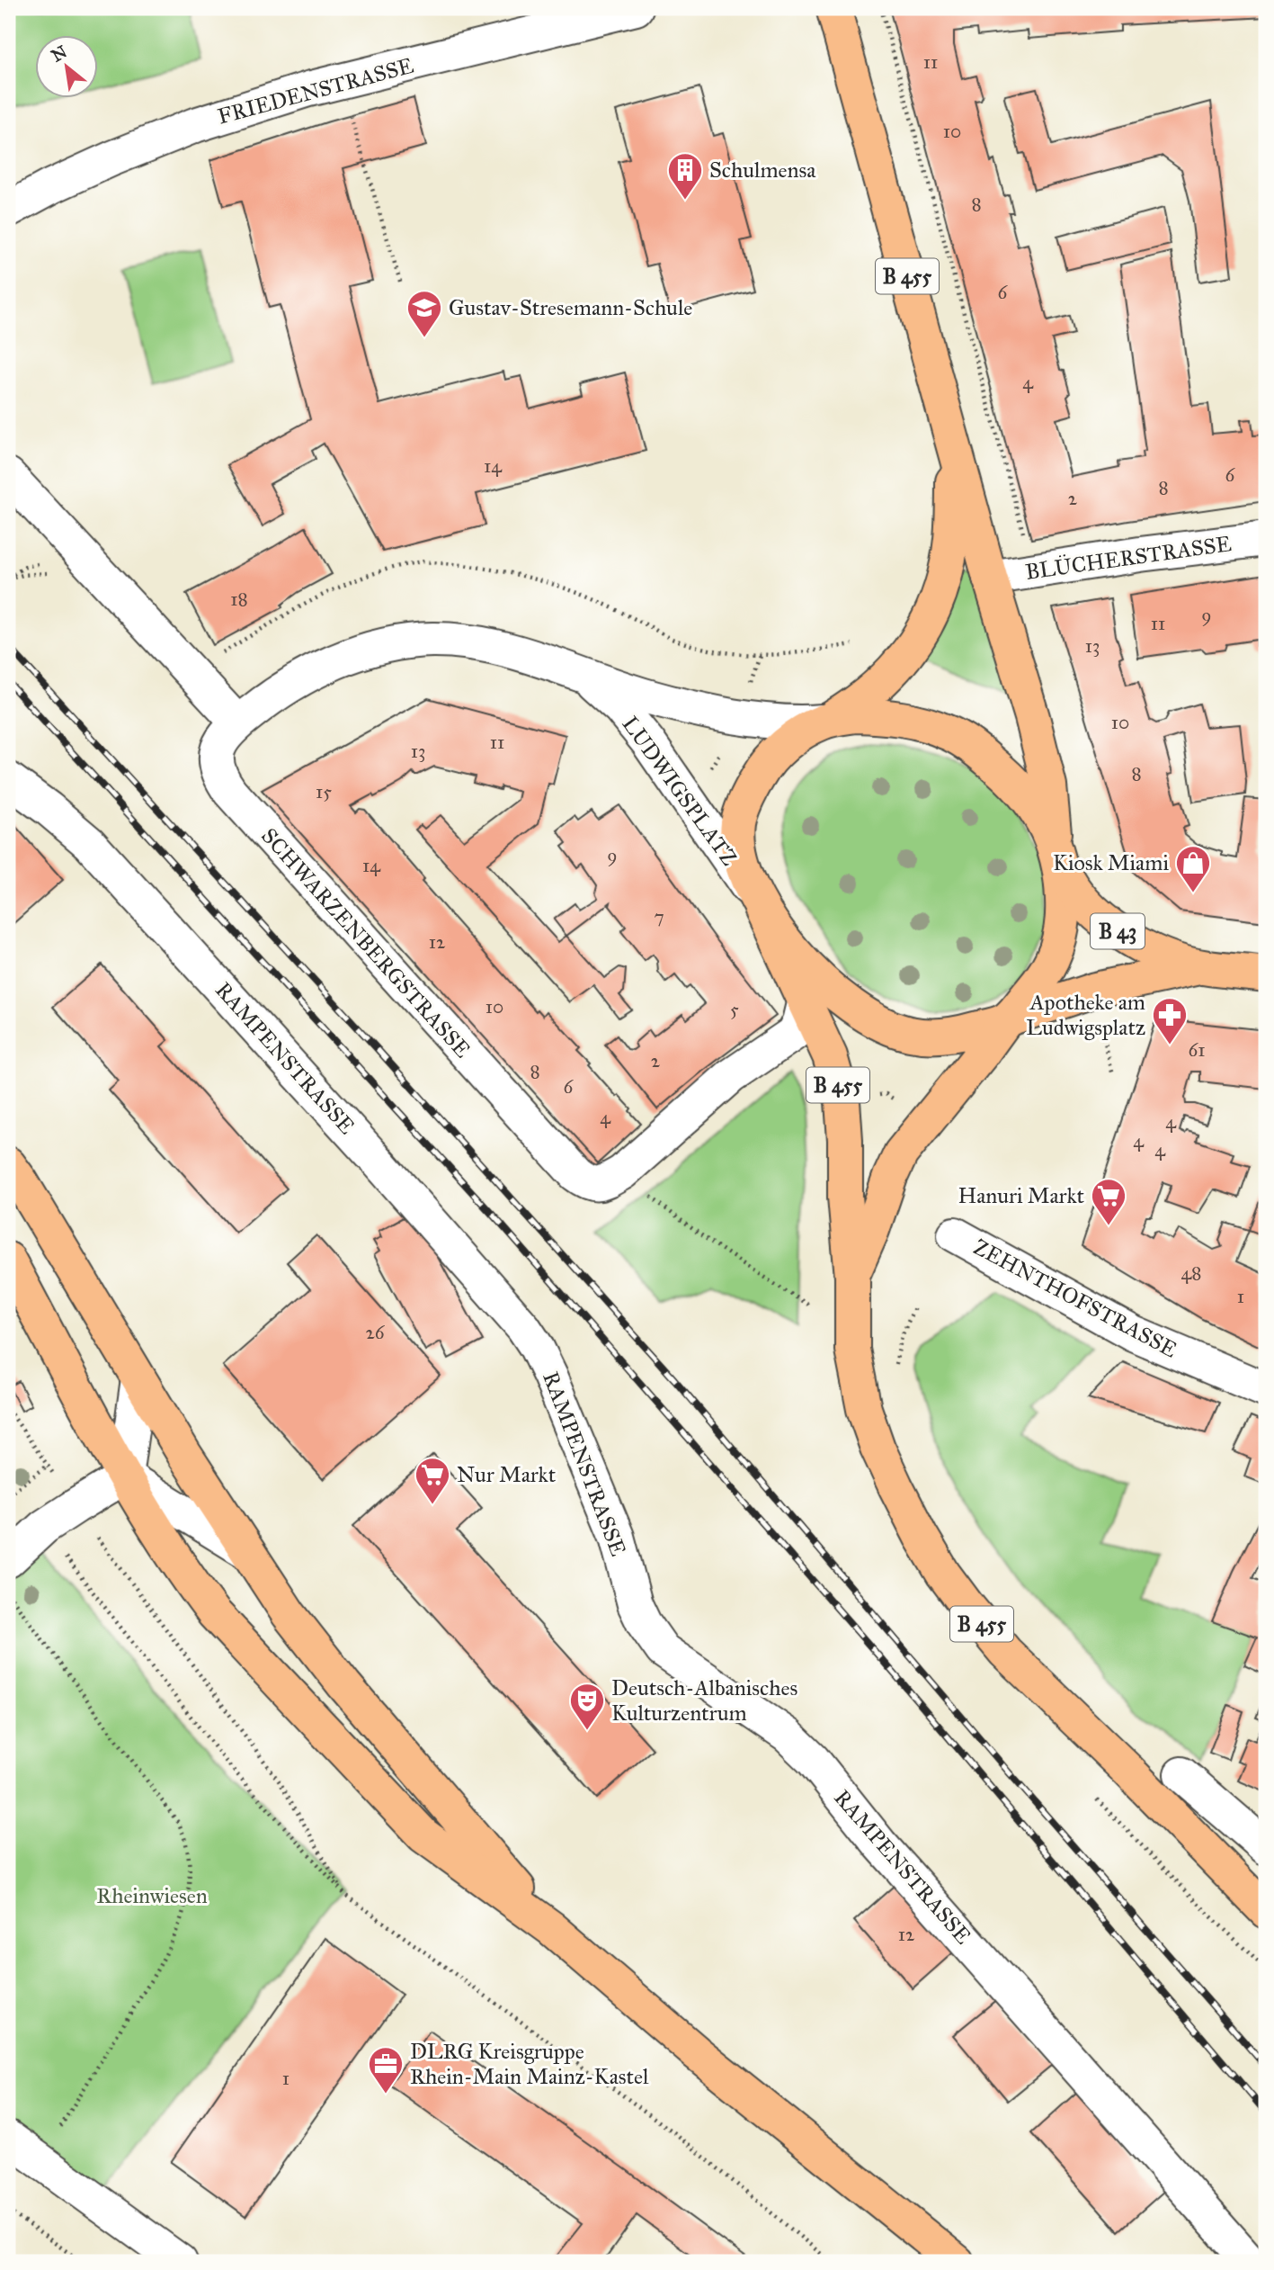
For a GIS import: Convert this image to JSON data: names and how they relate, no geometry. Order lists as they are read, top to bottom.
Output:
{
  "streets": {
    "main road": ["B 455", "LUDWIGSPLATZ", "B 43"],
    "street": [
      "FRIEDENSTRASSE",
      "BLÜCHERSTRASSE",
      "SCHWARZENBERGSTRASSE",
      "RAMPENSTRASSE",
      "ZEHNTHOFSTRASSE"
    ]
  },
  "crossings": [
    ["B 455", "BLÜCHERSTRASSE"],
    ["B 455", "LUDWIGSPLATZ"],
    ["B 455", "B 43"],
    ["B 455", "SCHWARZENBERGSTRASSE"],
    ["LUDWIGSPLATZ", "B 43"],
    ["LUDWIGSPLATZ", "SCHWARZENBERGSTRASSE"]
  ],
  "parks": ["Rheinwiesen"],
  "places": {
    "building": ["Schulmensa"],
    "school or university": ["Gustav-Stresemann-Schule"],
    "shop": ["Kiosk Miami"],
    "pharmacy": ["Apotheke am Ludwigsplatz"],
    "supermarket": ["Hanuri Markt", "Nur Markt"],
    "theatre": ["Deutsch-Albanisches Kulturzentrum"],
    "office": ["DLRG Kreisgruppe Rhein-Main Mainz-Kastel"]
  },
  "house_numbers": [
    "11",
    "10",
    "8",
    "6",
    "4",
    "14",
    "6",
    "8",
    "2",
    "18",
    "9",
    "11",
    "13",
    "10",
    "11",
    "13",
    "8",
    "15",
    "9",
    "14",
    "7",
    "12",
    "10",
    "5",
    "61",
    "2",
    "8",
    "6",
    "4",
    "4",
    "4",
    "4",
    "48",
    "1",
    "26",
    "12",
    "1"
  ],
  "north": "top left"
}
